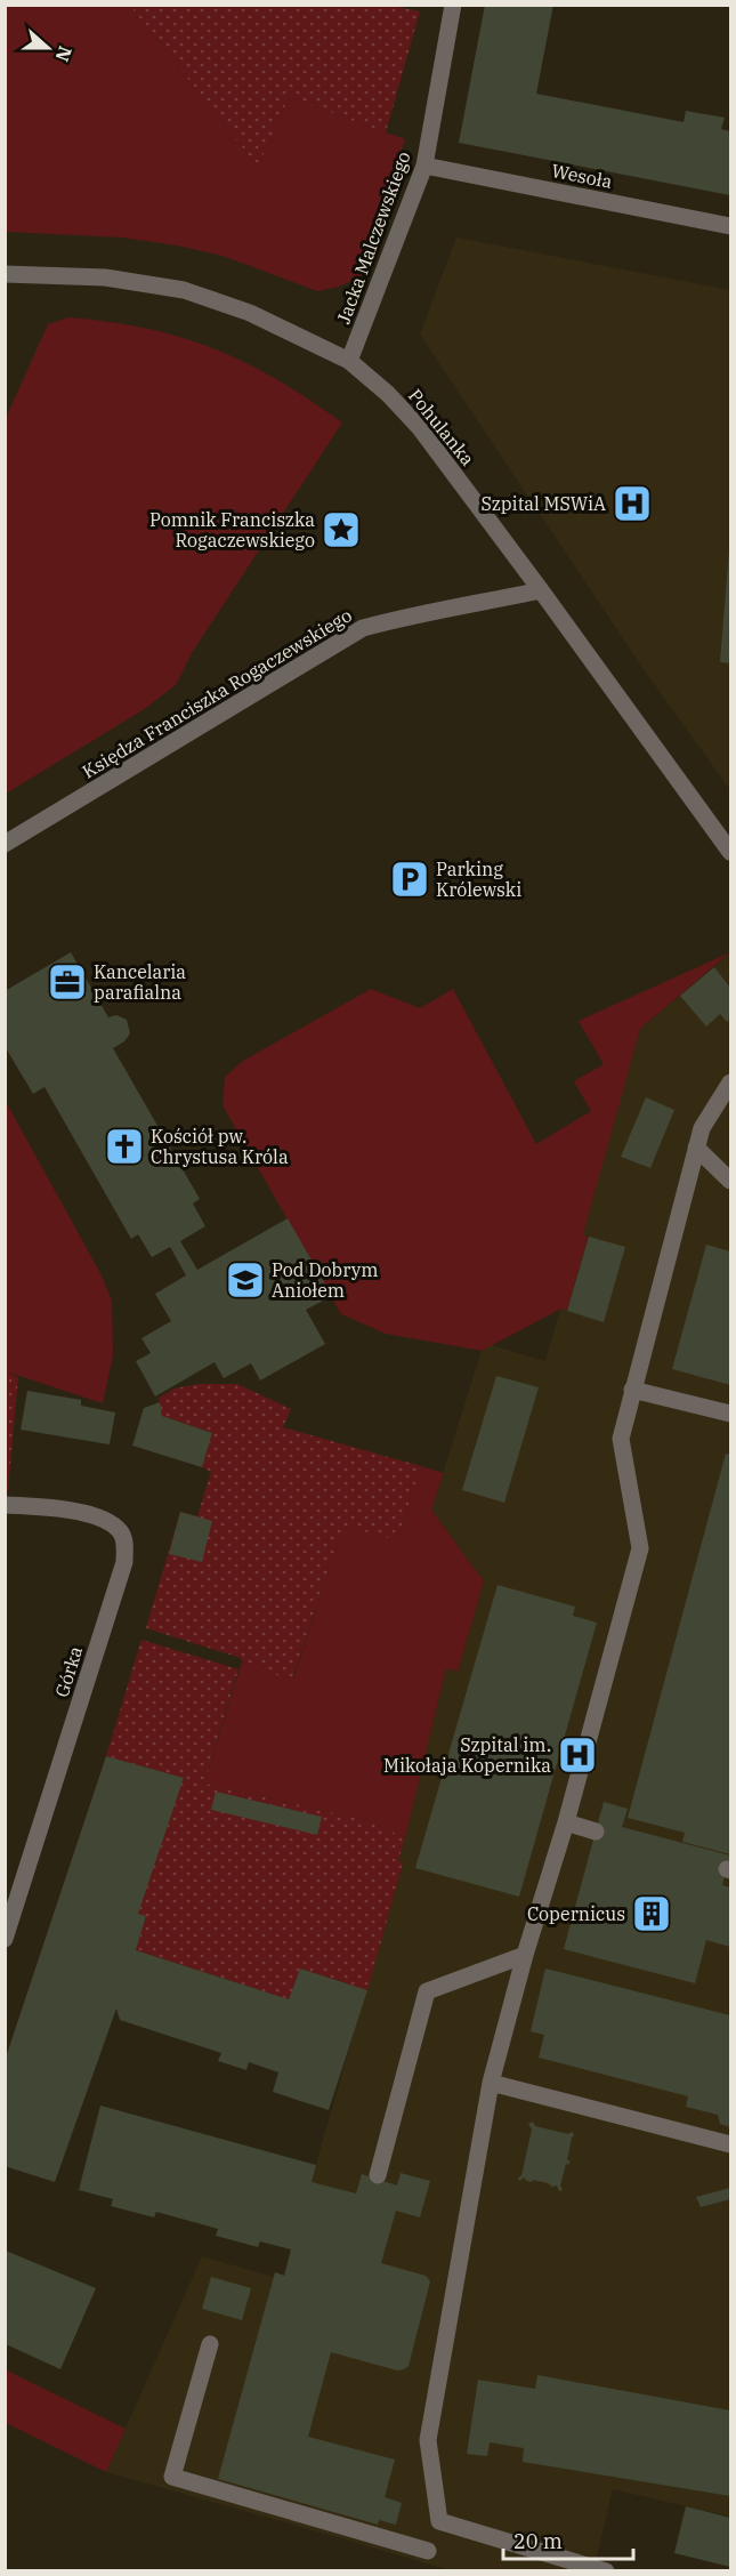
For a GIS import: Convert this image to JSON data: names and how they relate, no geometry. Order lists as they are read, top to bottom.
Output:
{
  "streets": {
    "street": [
      "Wesoła",
      "Jacka Malczewskiego",
      "Pohulanka",
      "Księdza Franciszka Rogaczewskiego",
      "Górka"
    ]
  },
  "crossings": [
    ["Wesoła", "Jacka Malczewskiego"],
    ["Jacka Malczewskiego", "Pohulanka"],
    ["Pohulanka", "Księdza Franciszka Rogaczewskiego"]
  ],
  "places": {
    "hospital": ["Szpital MSWiA", "Szpital im. Mikołaja Kopernika"],
    "place": ["Pomnik Franciszka Rogaczewskiego"],
    "parking": ["Parking Królewski"],
    "office": ["Kancelaria parafialna"],
    "church": ["Kościół pw. Chrystusa Króla"],
    "school or university": ["Pod Dobrym Aniołem"],
    "building": ["Copernicus"]
  },
  "scale_bar": "20 m",
  "north": "right"
}
